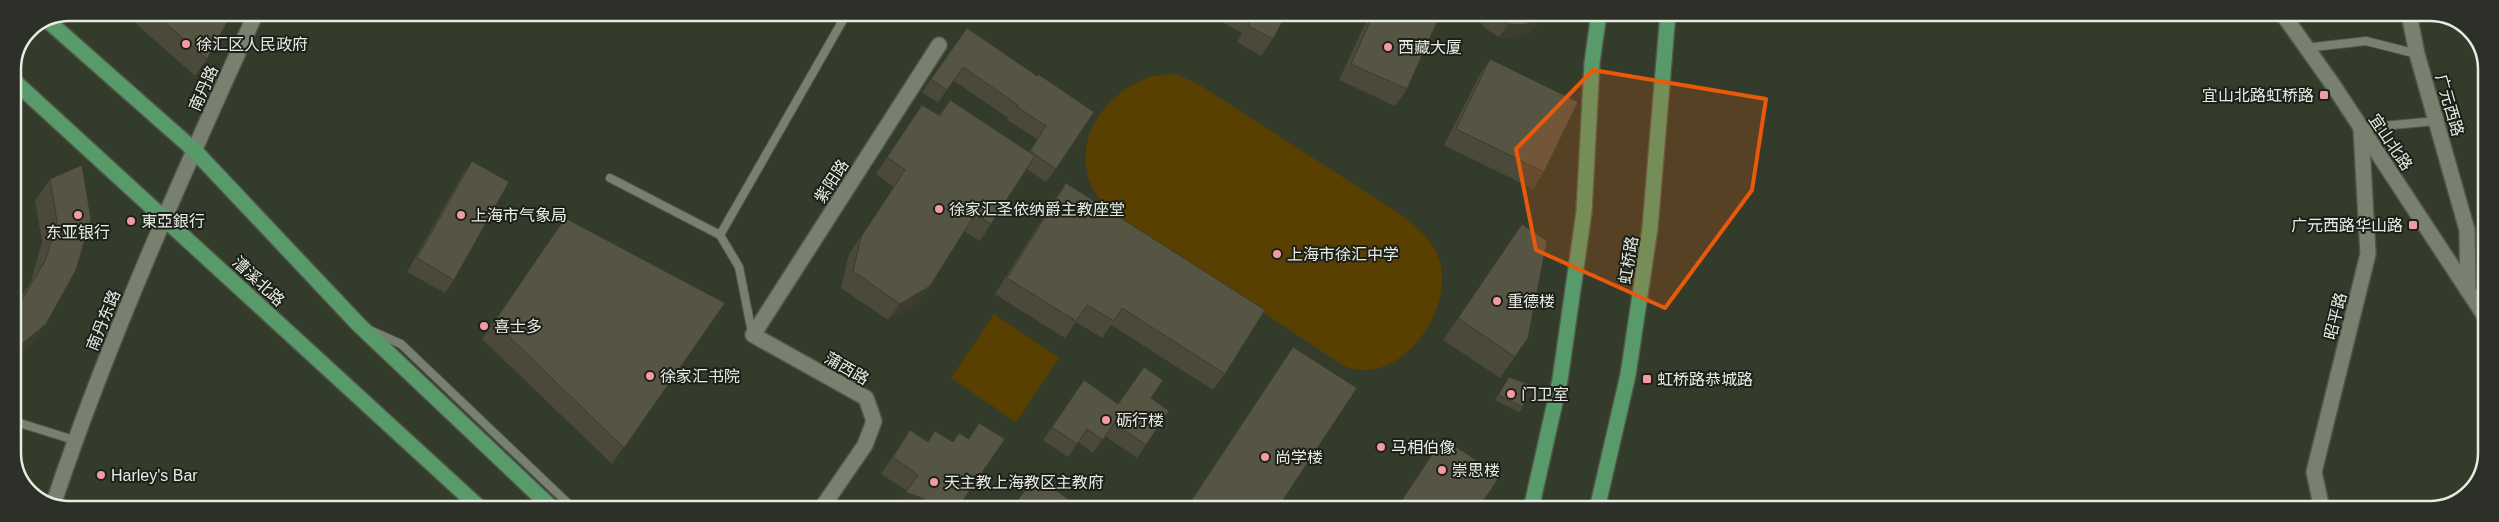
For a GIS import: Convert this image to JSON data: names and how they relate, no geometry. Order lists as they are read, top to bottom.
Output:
{
  "streets": {
    "main road": ["虹桥路", "漕溪北路"],
    "street": [
      "南丹路",
      "广元西路",
      "宜山北路",
      "紫阳路",
      "昭平路",
      "南丹东路",
      "蒲西路"
    ]
  },
  "crossings": [
    ["南丹路", "南丹东路"],
    ["广元西路", "宜山北路"],
    ["宜山北路", "昭平路"],
    ["紫阳路", "蒲西路"],
    ["漕溪北路", "南丹东路"]
  ],
  "places": {
    "other": [
      "徐汇区人民政府",
      "西藏大厦",
      "徐家汇圣依纳爵主教座堂",
      "东亚银行",
      "上海市气象局",
      "東亞銀行",
      "上海市徐汇中学",
      "重德楼",
      "喜士多",
      "徐家汇书院",
      "门卫室",
      "砺行楼",
      "马相伯像",
      "尚学楼",
      "崇思楼",
      "Harley's Bar",
      "天主教上海教区主教府"
    ],
    "transit": ["宜山北路虹桥路", "广元西路华山路", "虹桥路恭城路"]
  }
}
